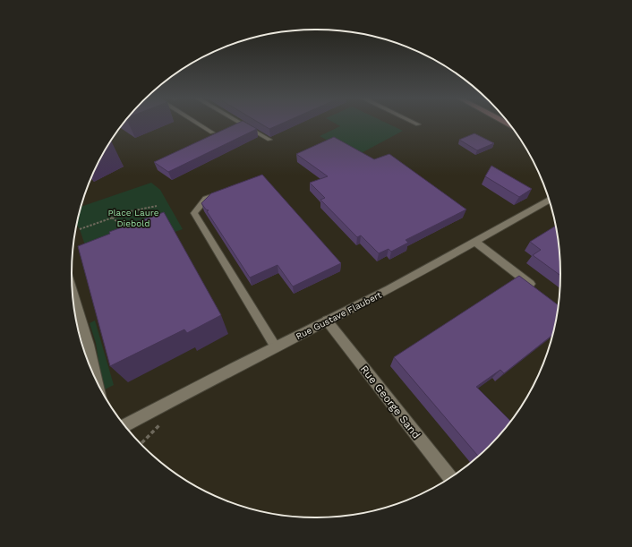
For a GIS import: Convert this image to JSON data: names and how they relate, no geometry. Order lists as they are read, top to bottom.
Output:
{
  "streets": {
    "street": ["Rue Gustave Flaubert", "Rue George Sand"]
  },
  "crossings": [
    ["Rue Gustave Flaubert", "Rue George Sand"]
  ],
  "parks": ["Place Laure Diebold"]
}
